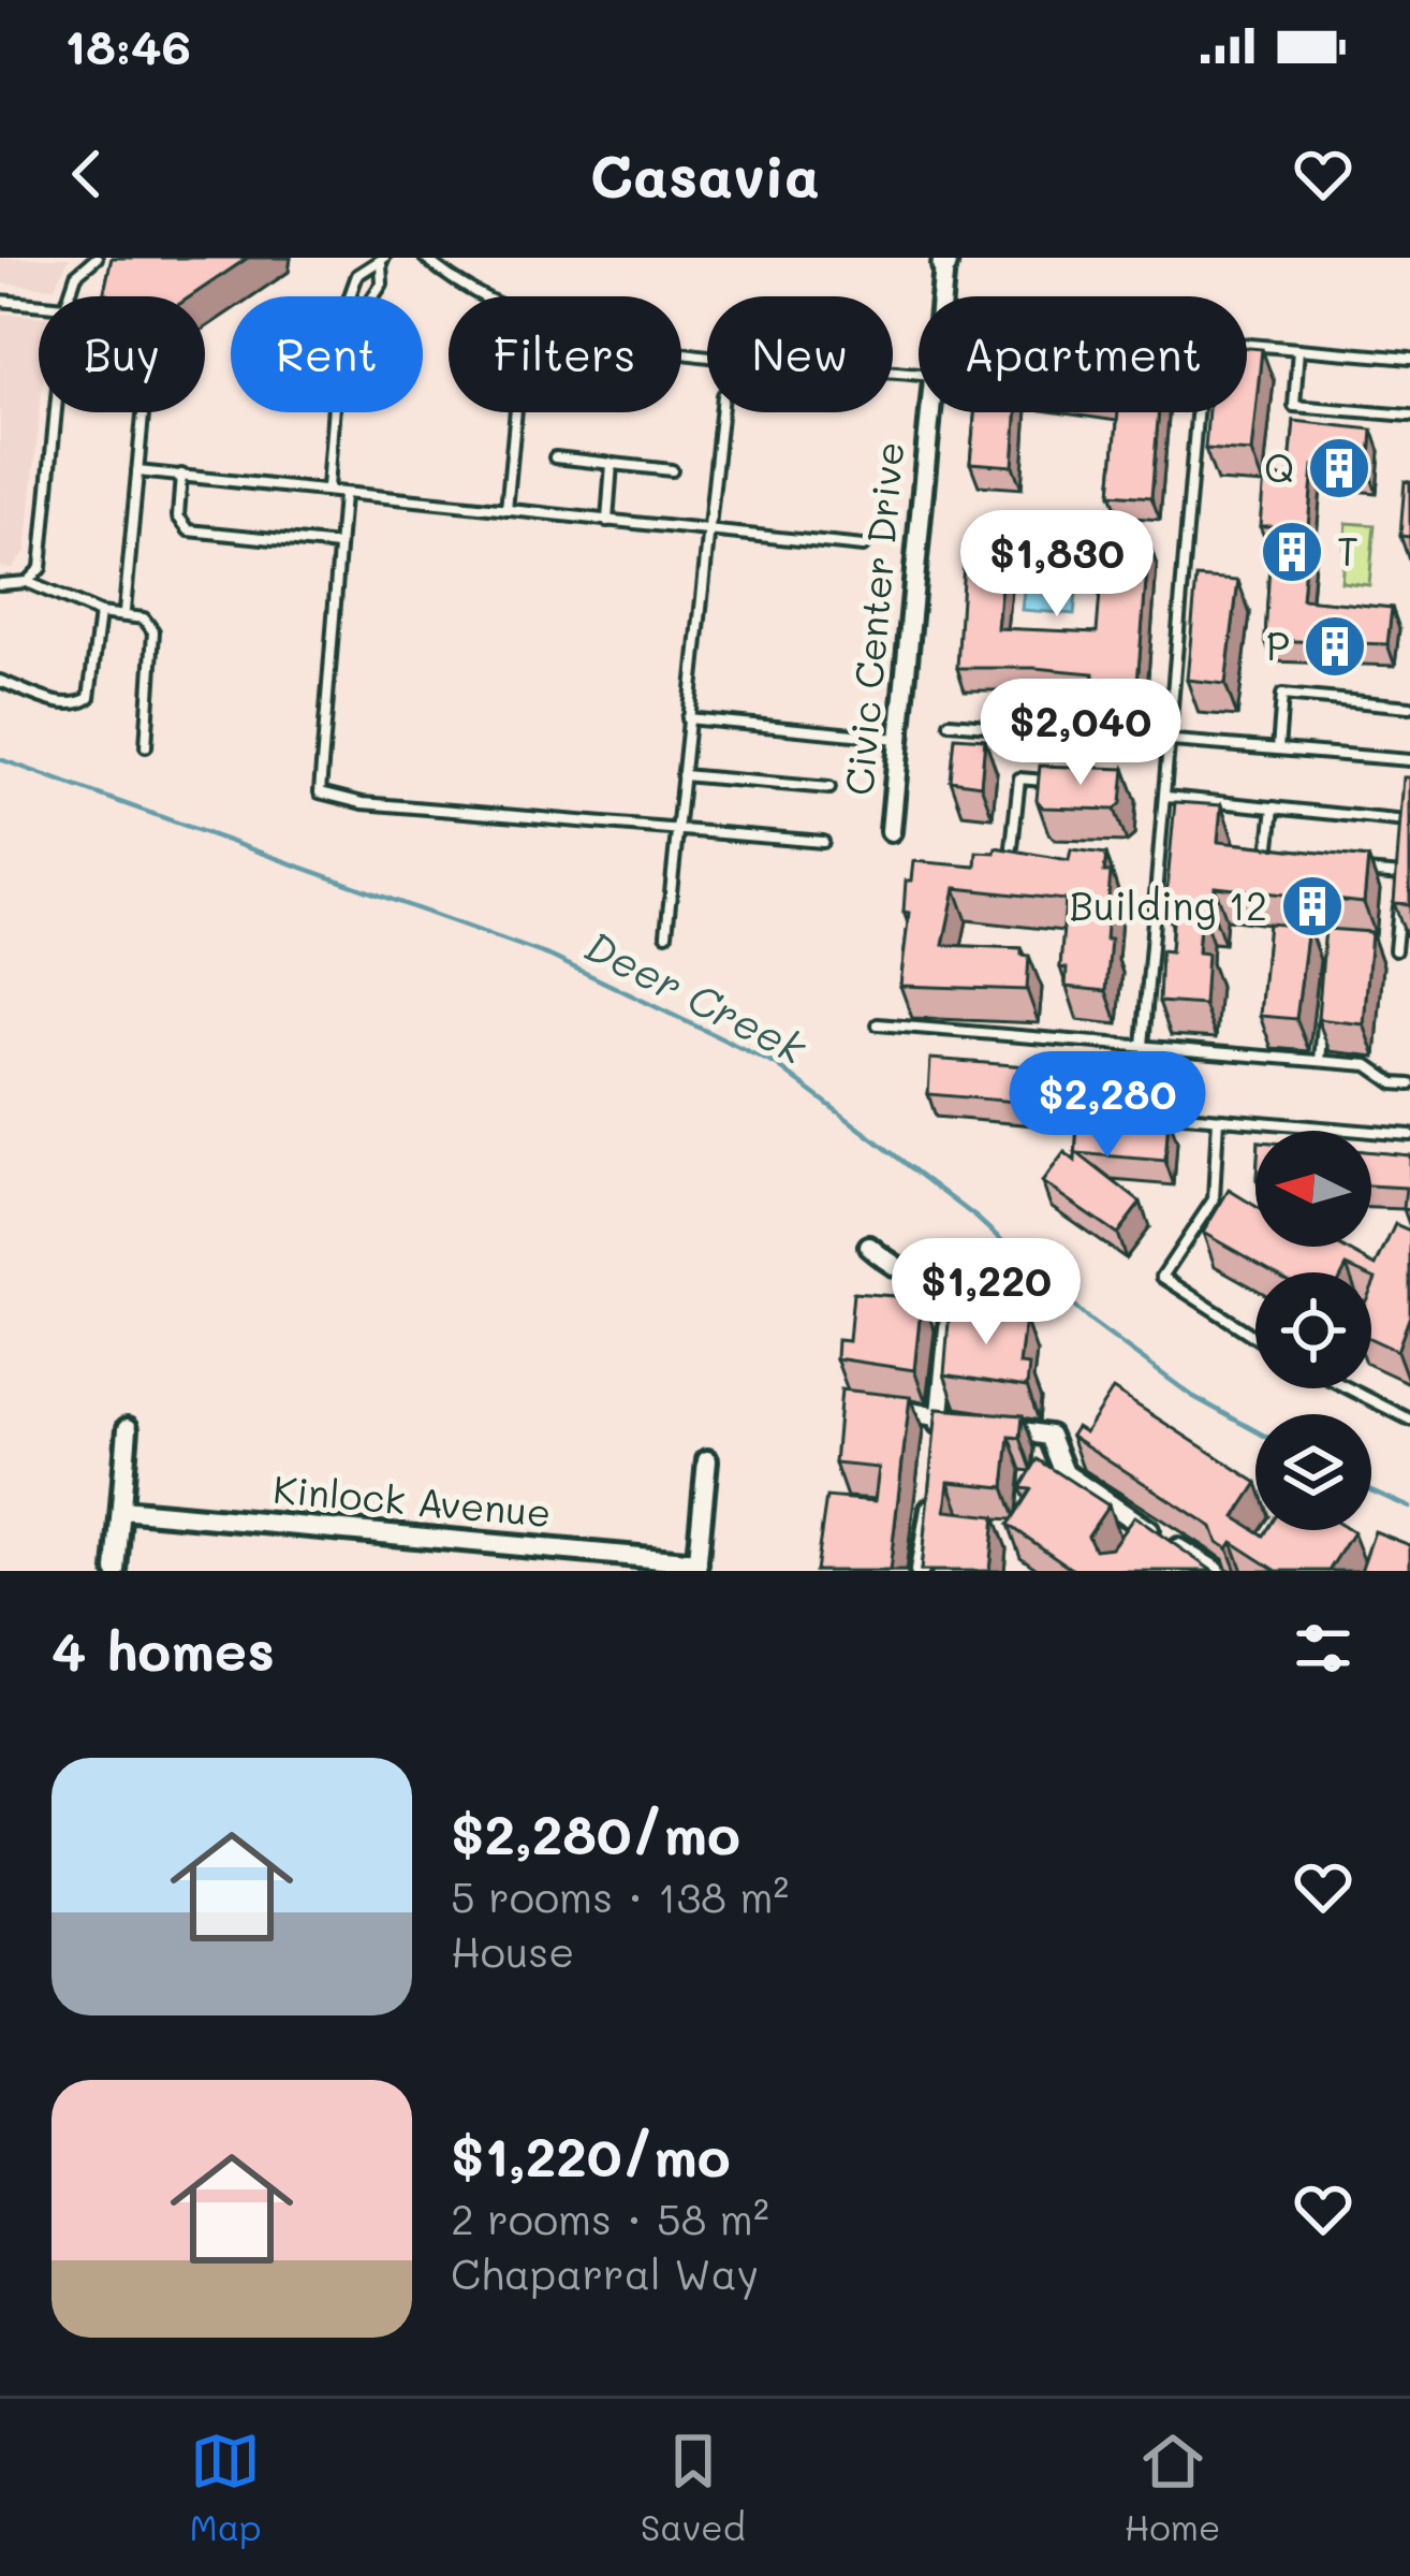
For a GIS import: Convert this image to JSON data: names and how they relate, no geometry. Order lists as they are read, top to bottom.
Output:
{
  "streets": {
    "street": ["Civic Center Drive", "Kinlock Avenue"]
  },
  "water": ["Deer Creek"],
  "places": {
    "building": [
      "Q",
      "T",
      "P",
      "Building 12"
    ]
  },
  "north": "left",
  "page": {
    "status": "18:46",
    "header": "Casavia",
    "chip": [
      "Buy",
      "Rent",
      "Filters",
      "New",
      "Apartment"
    ],
    "price": [
      "$1,830",
      "$2,040",
      "$2,280",
      "$1,220"
    ],
    "heading": "4 homes",
    "list": [
      {
        "name": "$2,280/mo",
        "note": "5 rooms · 138 m² · House"
      },
      {
        "name": "$1,220/mo",
        "note": "2 rooms · 58 m² · Chaparral Way"
      }
    ],
    "tabs": ["Map", "Saved", "Home"]
  }
}
